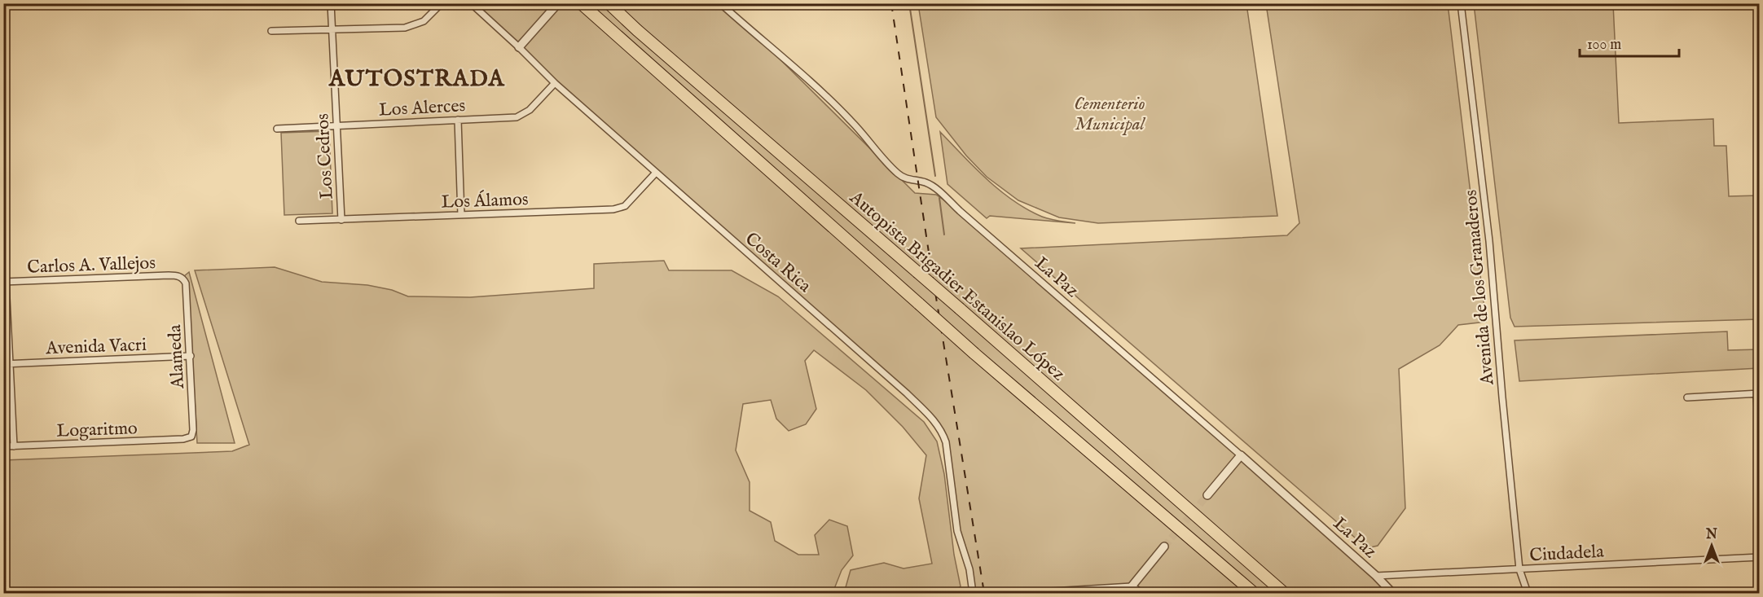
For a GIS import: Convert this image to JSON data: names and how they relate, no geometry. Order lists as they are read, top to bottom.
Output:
{
  "streets": {
    "highway": ["Autopista Brigadier Estanislao López"],
    "street": [
      "Los Alerces",
      "Los Cedros",
      "Los Álamos",
      "Costa Rica",
      "Carlos A. Vallejos",
      "La Paz",
      "Avenida de los Granaderos",
      "Avenida Vacri",
      "Alameda",
      "Logaritmo",
      "Ciudadela"
    ]
  },
  "crossings": [
    ["Los Alerces", "Los Cedros"],
    ["Los Alerces", "Costa Rica"],
    ["Los Cedros", "Los Álamos"],
    ["Los Álamos", "Costa Rica"],
    ["Carlos A. Vallejos", "Alameda"],
    ["La Paz", "Ciudadela"],
    ["Avenida de los Granaderos", "Ciudadela"],
    ["Avenida Vacri", "Alameda"],
    ["Alameda", "Logaritmo"]
  ],
  "districts": ["AUTOSTRADA"],
  "parks": ["Cementerio Municipal"],
  "scale_bar": "100 m",
  "north": "top"
}
